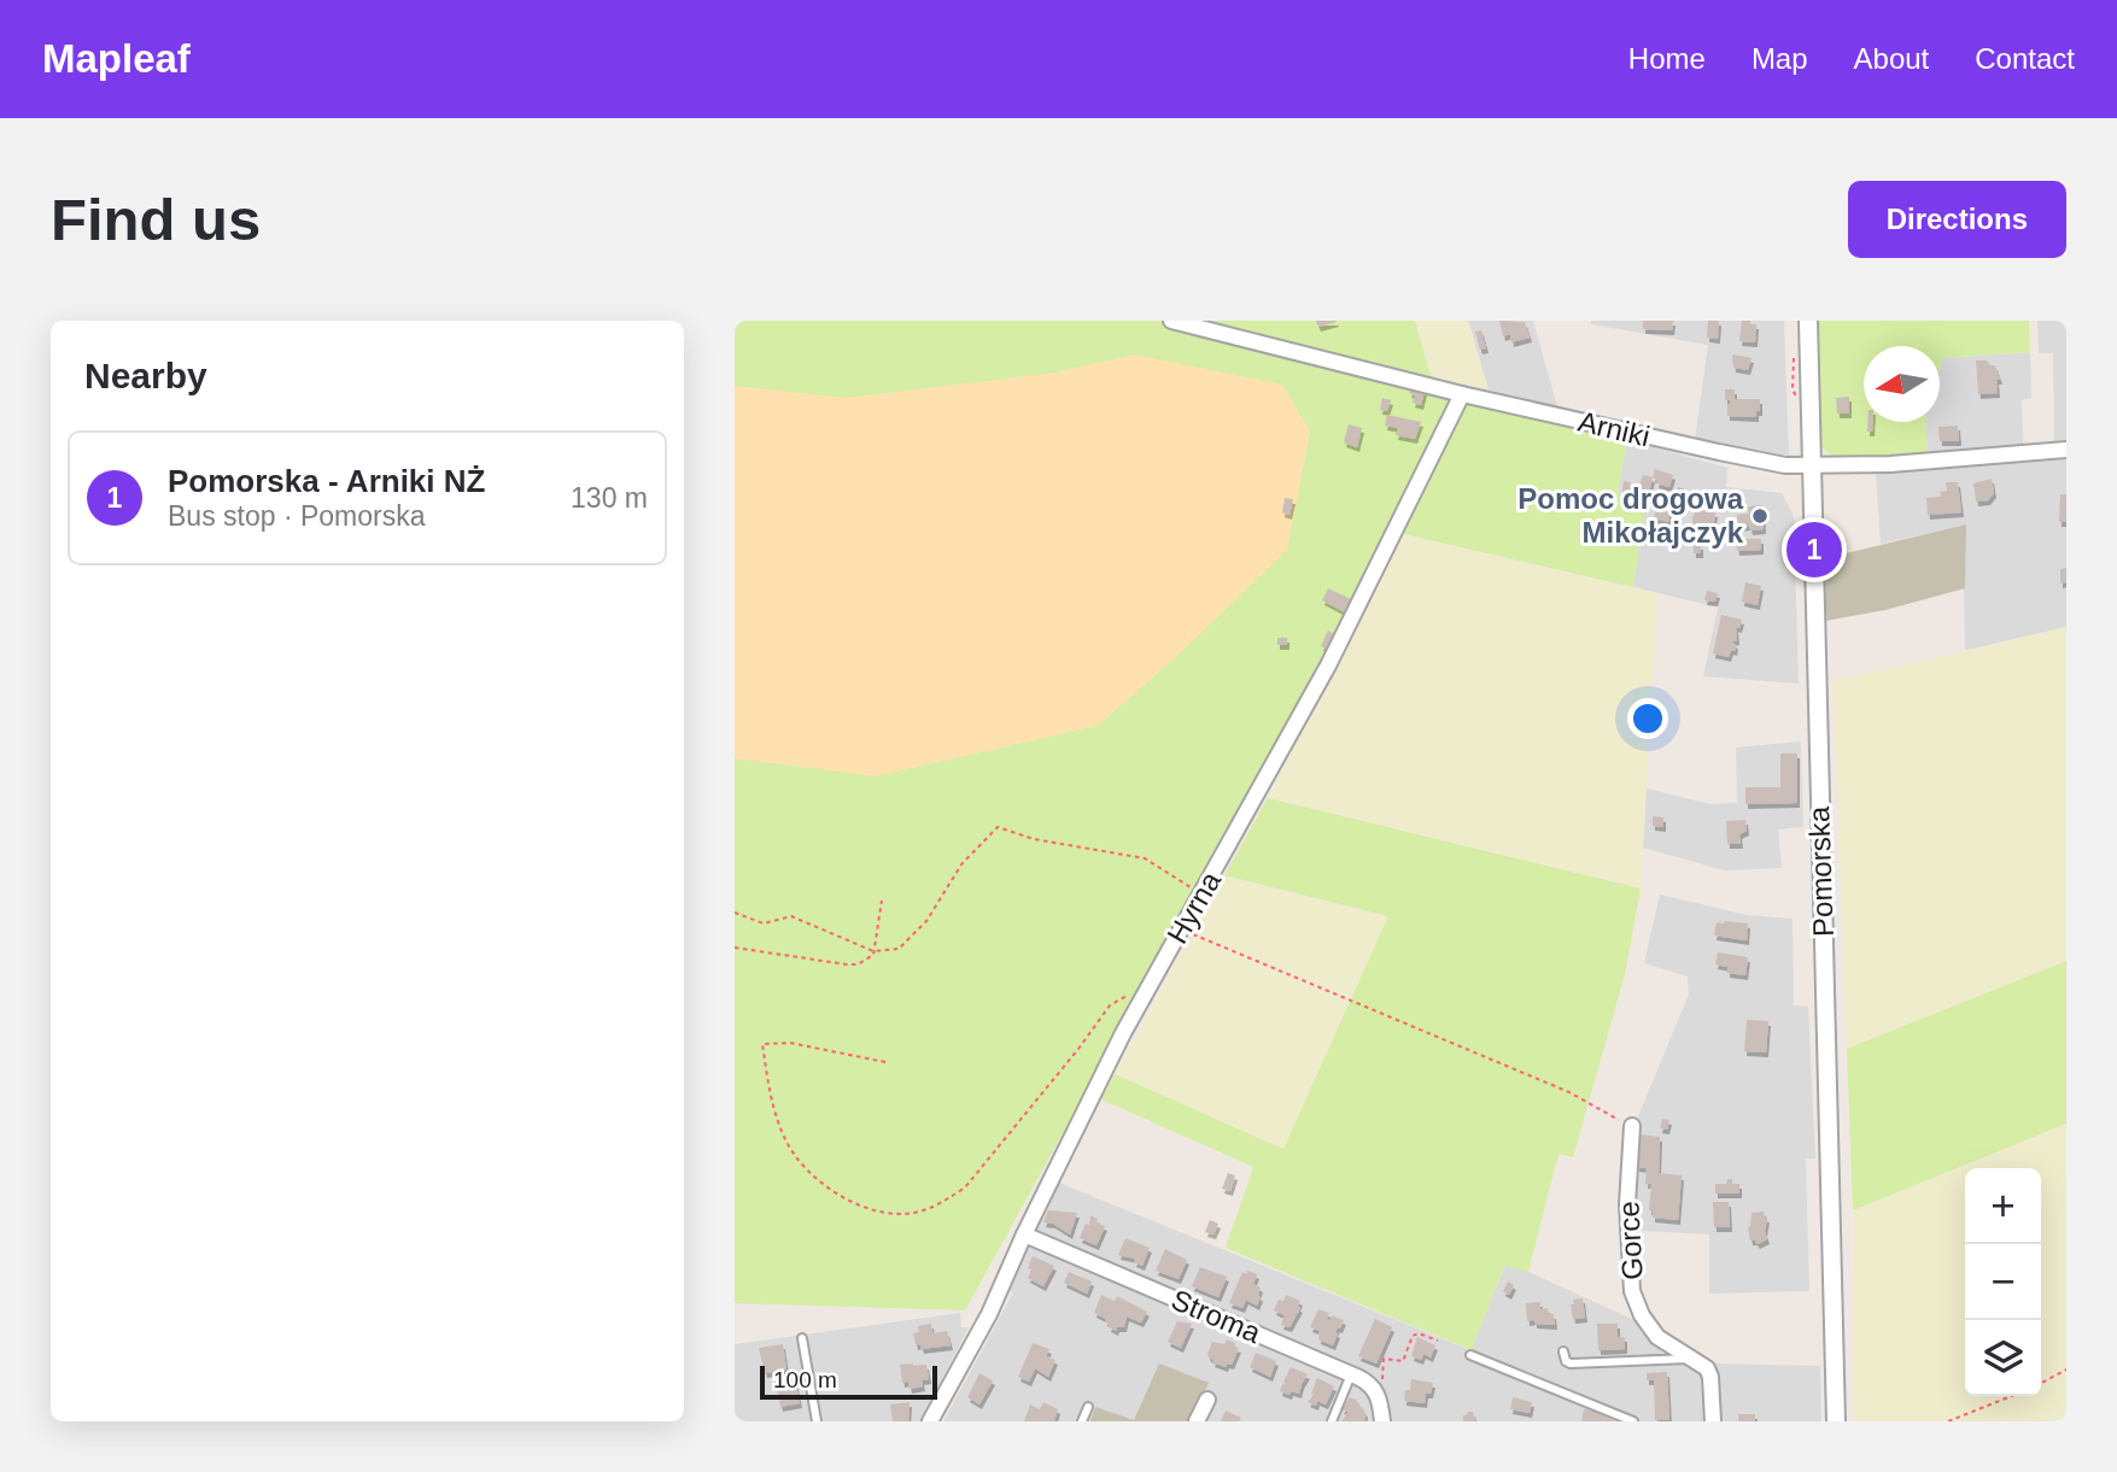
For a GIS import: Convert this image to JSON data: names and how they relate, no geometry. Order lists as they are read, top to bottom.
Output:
{
  "streets": {
    "street": [
      "Arniki",
      "Pomorska",
      "Hyrna",
      "Gorce",
      "Stroma"
    ]
  },
  "crossings": [
    ["Arniki", "Pomorska"],
    ["Arniki", "Hyrna"],
    ["Hyrna", "Stroma"]
  ],
  "places": ["Pomoc drogowa Mikołajczyk"],
  "scale_bar": "100 m",
  "north": "left",
  "page": {
    "header": "Mapleaf",
    "nav": [
      "Home",
      "Map",
      "About",
      "Contact"
    ],
    "buttons": "Directions",
    "title": "Find us",
    "heading": "Nearby",
    "list": [
      {
        "mark": "1",
        "name": "Pomorska - Arniki NŻ",
        "note": "Bus stop · Pomorska",
        "value": "130 m"
      }
    ],
    "pins": "1",
    "map_buttons": ["+", "−"],
    "scale": "100 m"
  }
}
